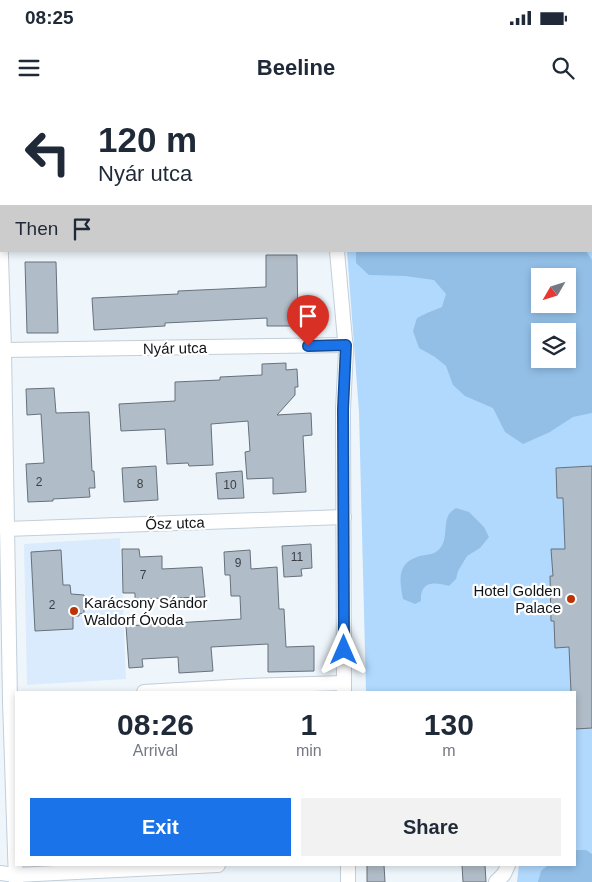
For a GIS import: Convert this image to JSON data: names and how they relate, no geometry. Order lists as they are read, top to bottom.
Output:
{
  "streets": {
    "street": ["Nyár utca", "Ősz utca"]
  },
  "places": ["Hotel Golden Palace", "Karácsony Sándor Waldorf Óvoda"],
  "house_numbers": [
    "2",
    "8",
    "10",
    "11",
    "9",
    "7",
    "2"
  ],
  "north": "bottom left",
  "page": {
    "status": "08:25",
    "header": "Beeline",
    "turn": ["120 m", "Nyár utca"],
    "then": "Then",
    "eta": [
      "08:26",
      "Arrival",
      "1",
      "min",
      "130",
      "m"
    ],
    "buttons": ["Exit", "Share"]
  }
}
